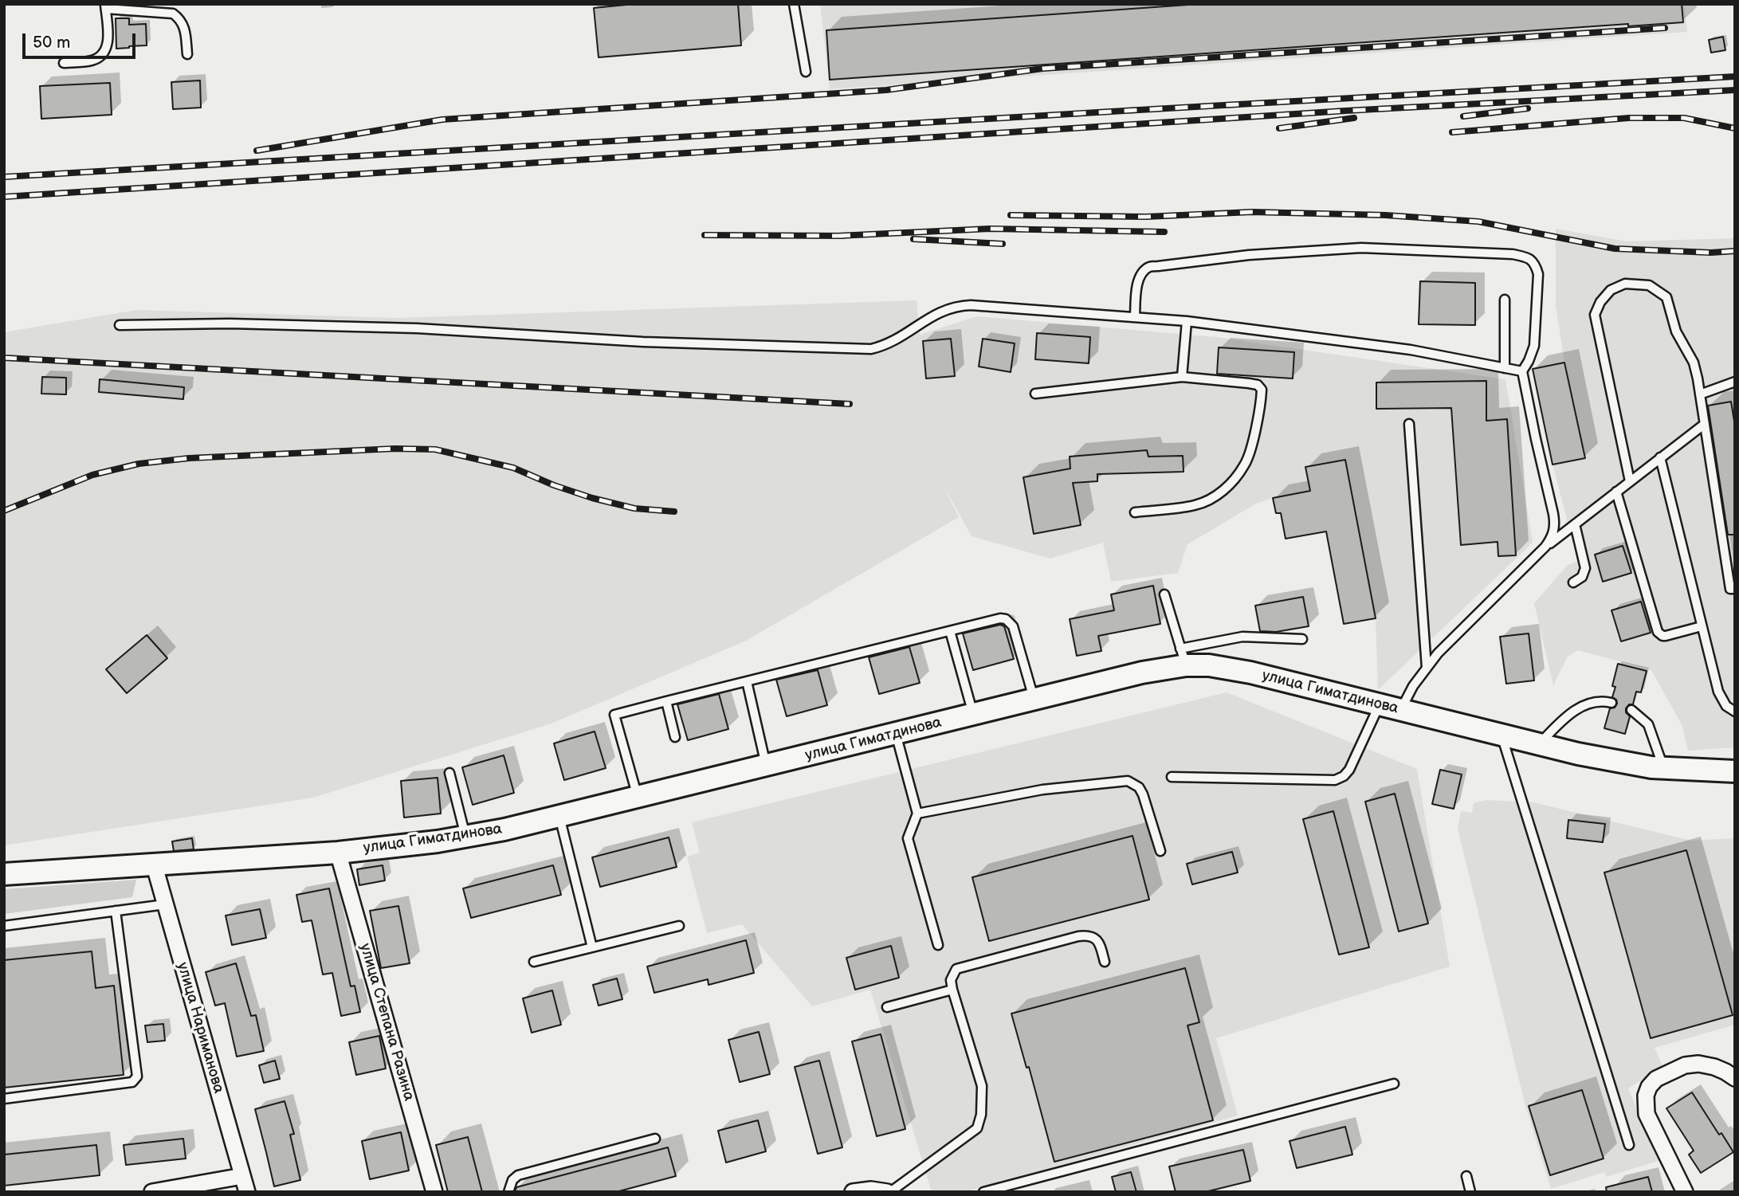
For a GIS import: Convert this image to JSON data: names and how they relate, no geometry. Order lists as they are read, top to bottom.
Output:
{
  "streets": {
    "main road": ["улица Гиматдинова"],
    "street": ["улица Степана Разина", "улица Нариманова"]
  },
  "crossings": [
    ["улица Гиматдинова", "улица Степана Разина"],
    ["улица Гиматдинова", "улица Нариманова"]
  ],
  "scale_bar": "50 m"
}
